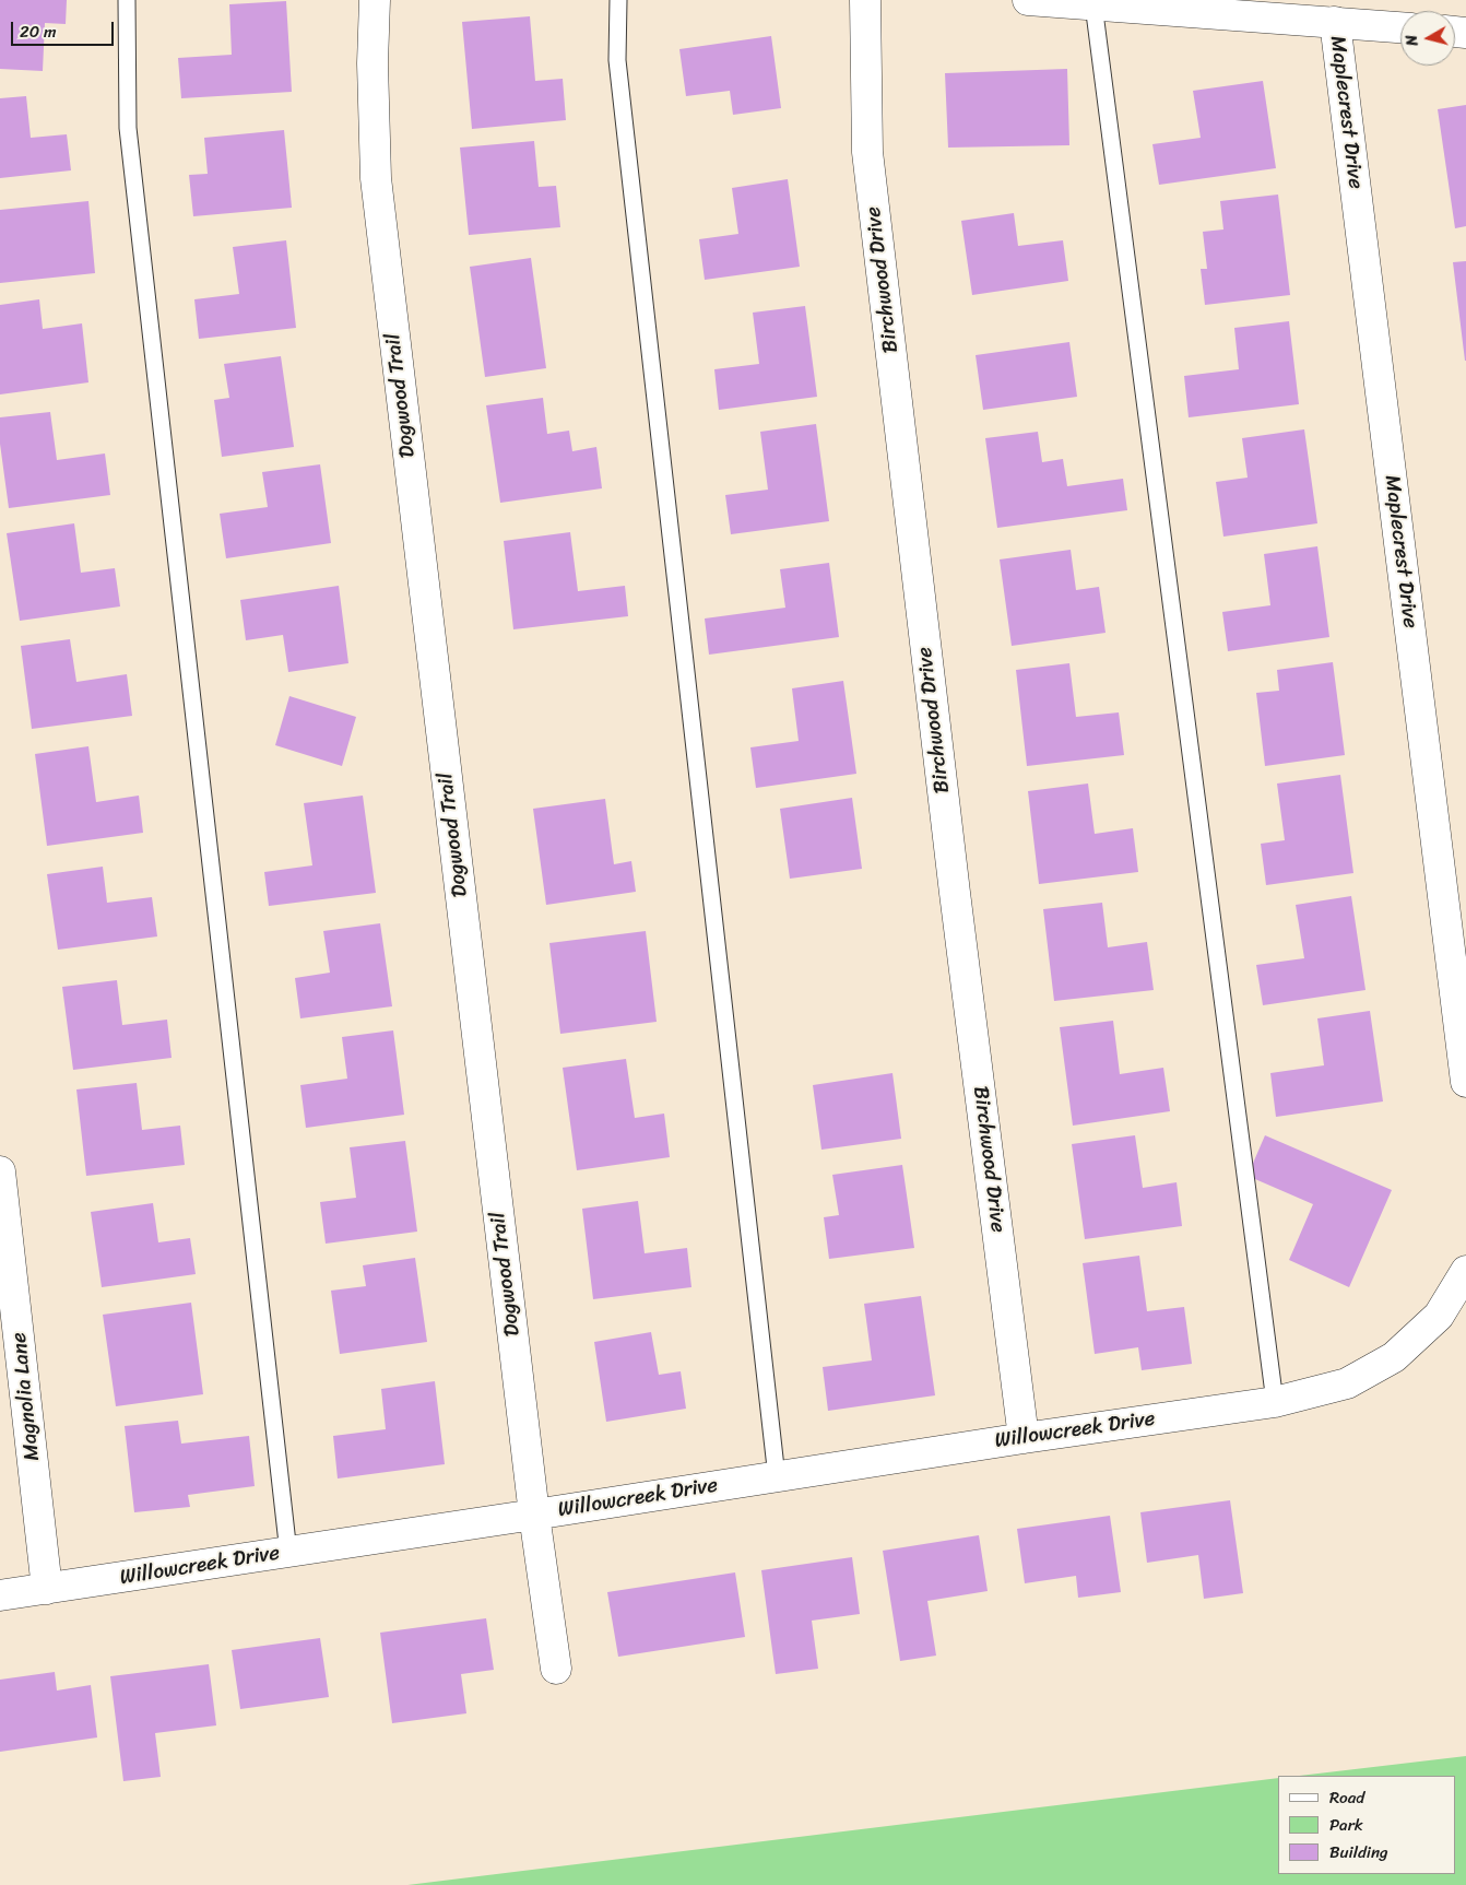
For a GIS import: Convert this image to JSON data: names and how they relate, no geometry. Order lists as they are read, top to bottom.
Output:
{
  "streets": {
    "street": [
      "Maplecrest Drive",
      "Birchwood Drive",
      "Dogwood Trail",
      "Magnolia Lane",
      "Willowcreek Drive"
    ]
  },
  "crossings": [
    ["Birchwood Drive", "Willowcreek Drive"],
    ["Dogwood Trail", "Willowcreek Drive"],
    ["Magnolia Lane", "Willowcreek Drive"]
  ],
  "legend": ["Road", "Park", "Building"],
  "scale_bar": "20 m",
  "north": "left"
}
